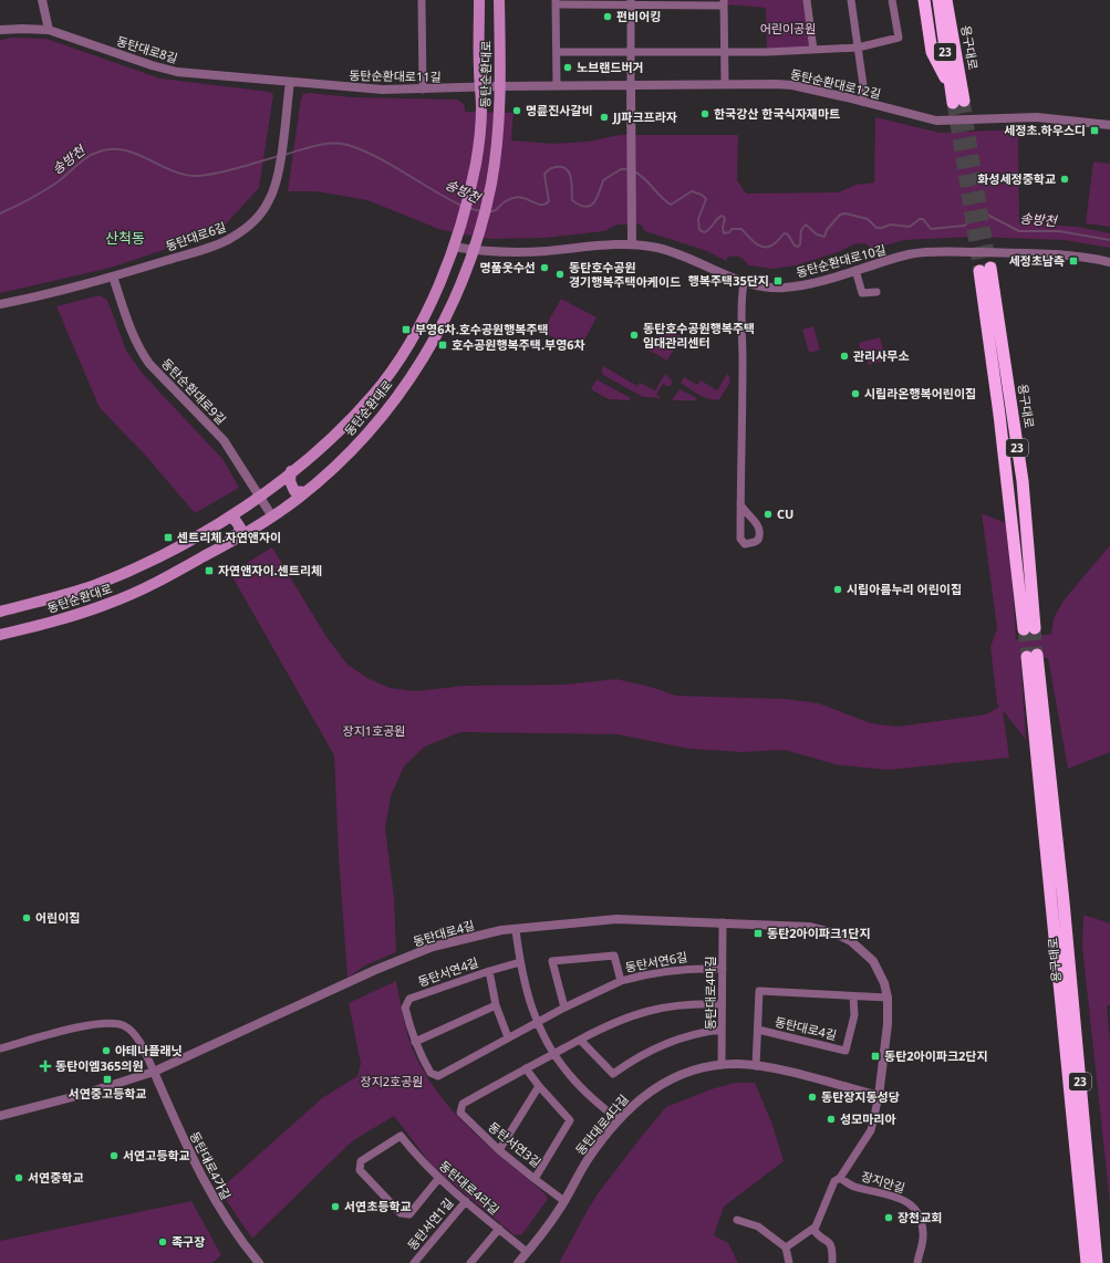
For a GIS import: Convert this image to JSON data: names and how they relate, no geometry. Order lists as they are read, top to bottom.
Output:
{
  "streets": {
    "highway": ["용구대로", "23"],
    "main road": ["동탄순환대로"],
    "street": [
      "동탄대로8길",
      "동탄순환대로11길",
      "동탄순환대로12길",
      "동탄대로6길",
      "동탄순환대로10길",
      "동탄순환대로9길",
      "동탄대로4길",
      "동탄서연6길",
      "동탄서연4길",
      "동탄대로4마길",
      "동탄대로4다길",
      "동탄서연3길",
      "동탄대로4가길",
      "장지안길",
      "동탄대로4라길",
      "동탄서연1길"
    ]
  },
  "crossings": [
    ["동탄대로8길", "동탄순환대로11길"],
    ["동탄대로8길", "동탄대로6길"],
    ["동탄순환대로", "동탄순환대로11길"],
    ["동탄순환대로", "동탄순환대로12길"],
    ["동탄순환대로", "동탄순환대로10길"],
    ["동탄순환대로", "동탄순환대로9길"],
    ["동탄순환대로11길", "동탄순환대로12길"],
    ["동탄순환대로11길", "동탄대로6길"],
    ["동탄대로6길", "동탄순환대로9길"],
    ["동탄대로4길", "동탄대로4마길"],
    ["동탄대로4길", "동탄대로4다길"],
    ["동탄대로4길", "동탄대로4가길"],
    ["동탄서연6길", "동탄서연4길"],
    ["동탄서연6길", "동탄대로4마길"],
    ["동탄대로4마길", "동탄대로4다길"],
    ["동탄대로4마길", "동탄서연3길"],
    ["동탄대로4다길", "동탄대로4라길"],
    ["동탄대로4라길", "동탄서연1길"]
  ],
  "districts": ["산척동"],
  "water": ["송방천"],
  "parks": ["어린이공원", "장지1호공원", "장지2호공원"],
  "places": {
    "other": [
      "펀비어킹",
      "노브랜드버거",
      "명륜진사갈비",
      "한국강산 한국식자재마트",
      "JJ파크프라자",
      "화성세정중학교",
      "명품옷수선",
      "동탄호수공원 경기행복주택아케이드",
      "동탄호수공원행복주택 임대관리센터",
      "관리사무소",
      "시립라온행복어린이집",
      "CU",
      "시립아름누리 어린이집",
      "어린이집",
      "아테나플래닛",
      "동탄장지동성당",
      "성모마리아",
      "서연고등학교",
      "서연중학교",
      "서연초등학교",
      "장천교회",
      "족구장"
    ],
    "transit": [
      "세정초.하우스디",
      "세정초남측",
      "행복주택35단지",
      "부영6차.호수공원행복주택",
      "호수공원행복주택.부영6차",
      "센트리체.자연앤자이",
      "자연앤자이.센트리체",
      "동탄2아이파크1단지",
      "동탄2아이파크2단지",
      "서연중고등학교"
    ],
    "health": ["동탄이엠365의원"]
  }
}
